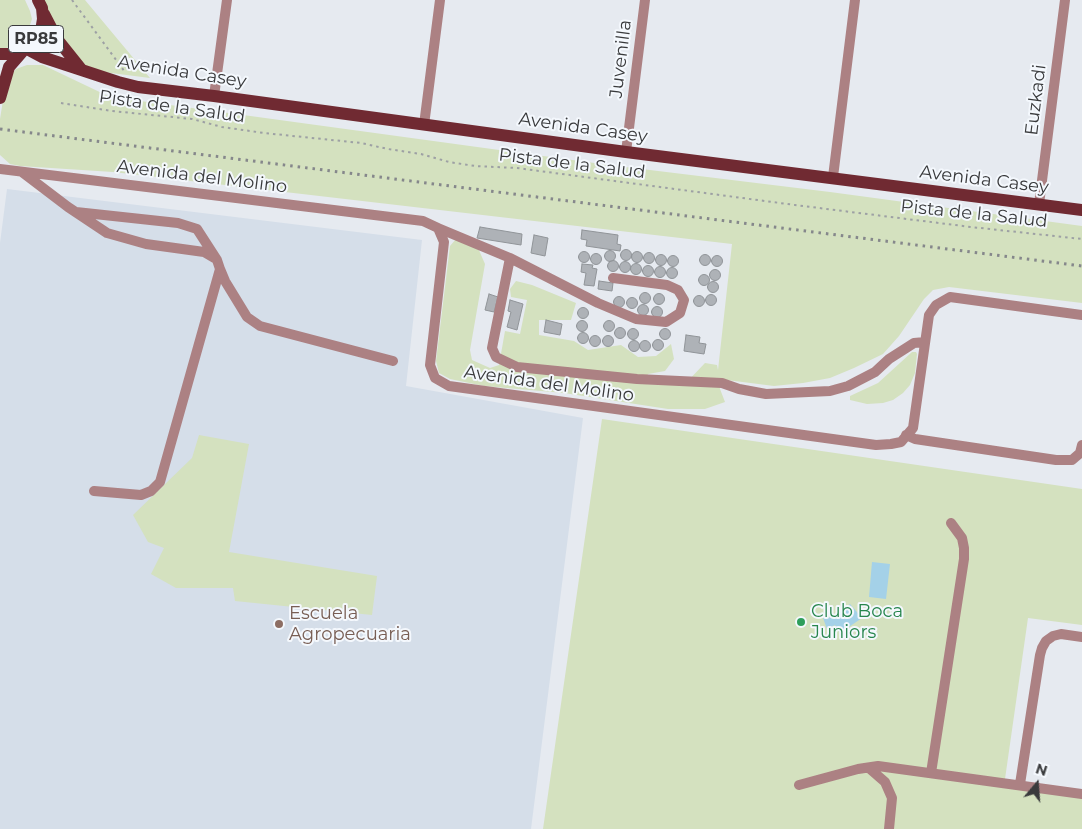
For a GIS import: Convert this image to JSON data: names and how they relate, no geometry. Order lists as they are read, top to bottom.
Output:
{
  "streets": {
    "main road": ["RP85", "Avenida Casey"],
    "street": ["Juvenilla", "Euzkadi", "Avenida del Molino"],
    "path": ["Pista de la Salud"]
  },
  "crossings": [
    ["RP85", "Avenida Casey"],
    ["Juvenilla", "Avenida Casey"],
    ["Avenida Casey", "Euzkadi"]
  ],
  "places": ["Club Boca Juniors", "Escuela Agropecuaria"],
  "north": "top"
}
